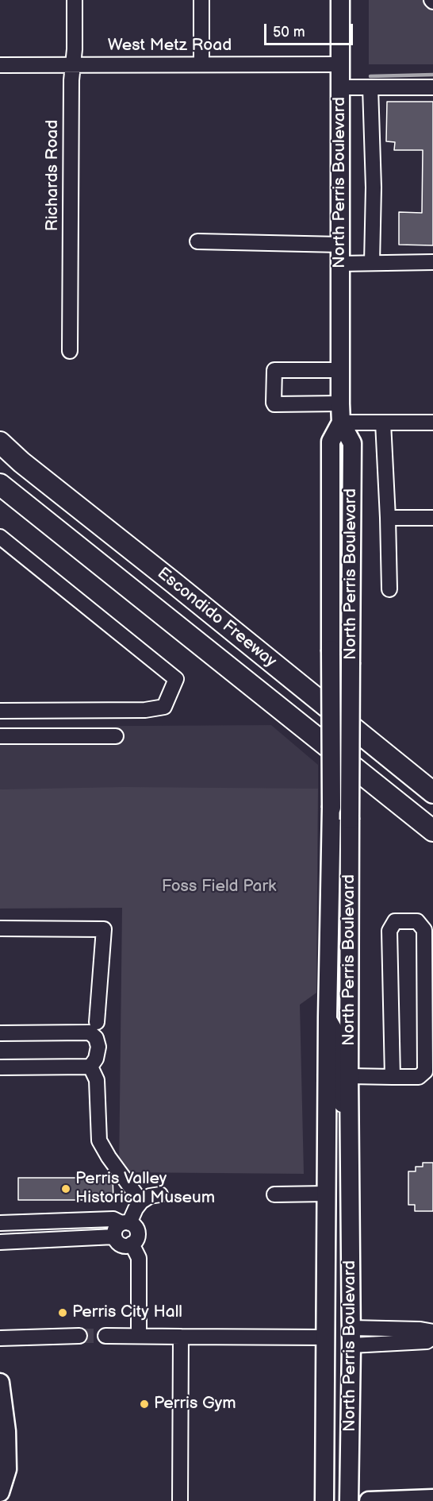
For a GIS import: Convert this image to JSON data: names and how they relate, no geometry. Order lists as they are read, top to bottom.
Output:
{
  "streets": {
    "highway": ["Escondido Freeway"],
    "main road": ["North Perris Boulevard"],
    "street": ["West Metz Road", "Richards Road"]
  },
  "crossings": [
    ["West Metz Road", "Richards Road"],
    ["West Metz Road", "North Perris Boulevard"]
  ],
  "parks": ["Foss Field Park"],
  "places": ["Perris Valley Historical Museum", "Perris City Hall", "Perris Gym"],
  "scale_bar": "50 m"
}
